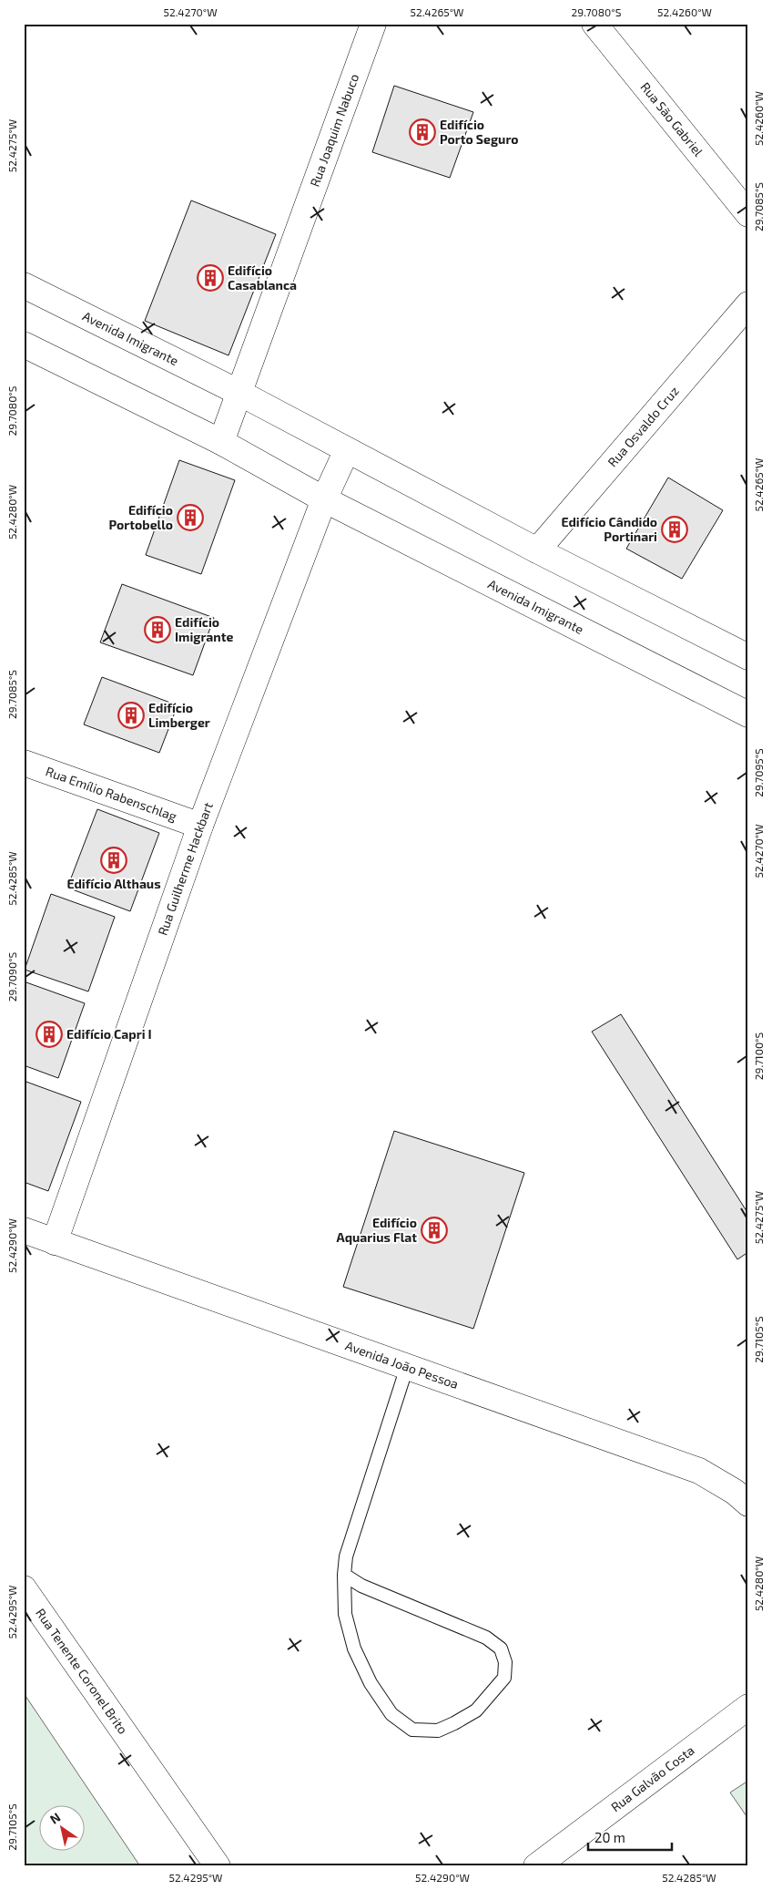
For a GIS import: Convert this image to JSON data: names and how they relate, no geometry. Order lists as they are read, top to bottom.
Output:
{
  "streets": {
    "street": [
      "Rua São Gabriel",
      "Rua Joaquim Nabuco",
      "Avenida Imigrante",
      "Rua Osvaldo Cruz",
      "Rua Emílio Rabenschlag",
      "Rua Guilherme Hackbart",
      "Avenida João Pessoa",
      "Rua Tenente Coronel Brito",
      "Rua Galvão Costa"
    ]
  },
  "crossings": [
    ["Rua Joaquim Nabuco", "Avenida Imigrante"],
    ["Avenida Imigrante", "Rua Osvaldo Cruz"],
    ["Avenida Imigrante", "Rua Guilherme Hackbart"],
    ["Rua Emílio Rabenschlag", "Rua Guilherme Hackbart"],
    ["Rua Guilherme Hackbart", "Avenida João Pessoa"]
  ],
  "places": {
    "building": [
      "Edifício Porto Seguro",
      "Edifício Casablanca",
      "Edifício Portobello",
      "Edifício Cândido Portinari",
      "Edifício Imigrante",
      "Edifício Limberger",
      "Edifício Althaus",
      "Edifício Capri I",
      "Edifício Aquarius Flat"
    ]
  },
  "scale_bar": "20 m",
  "north": "top left",
  "coordinates": [
    "52.4270°W",
    "52.4265°W",
    "29.7080°S",
    "52.4260°W",
    "52.4275°W",
    "29.7085°S",
    "52.4280°W",
    "29.7095°S",
    "52.4285°W",
    "29.7090°S",
    "29.7100°S",
    "52.4290°W",
    "29.7105°S",
    "52.4295°W"
  ]
}
